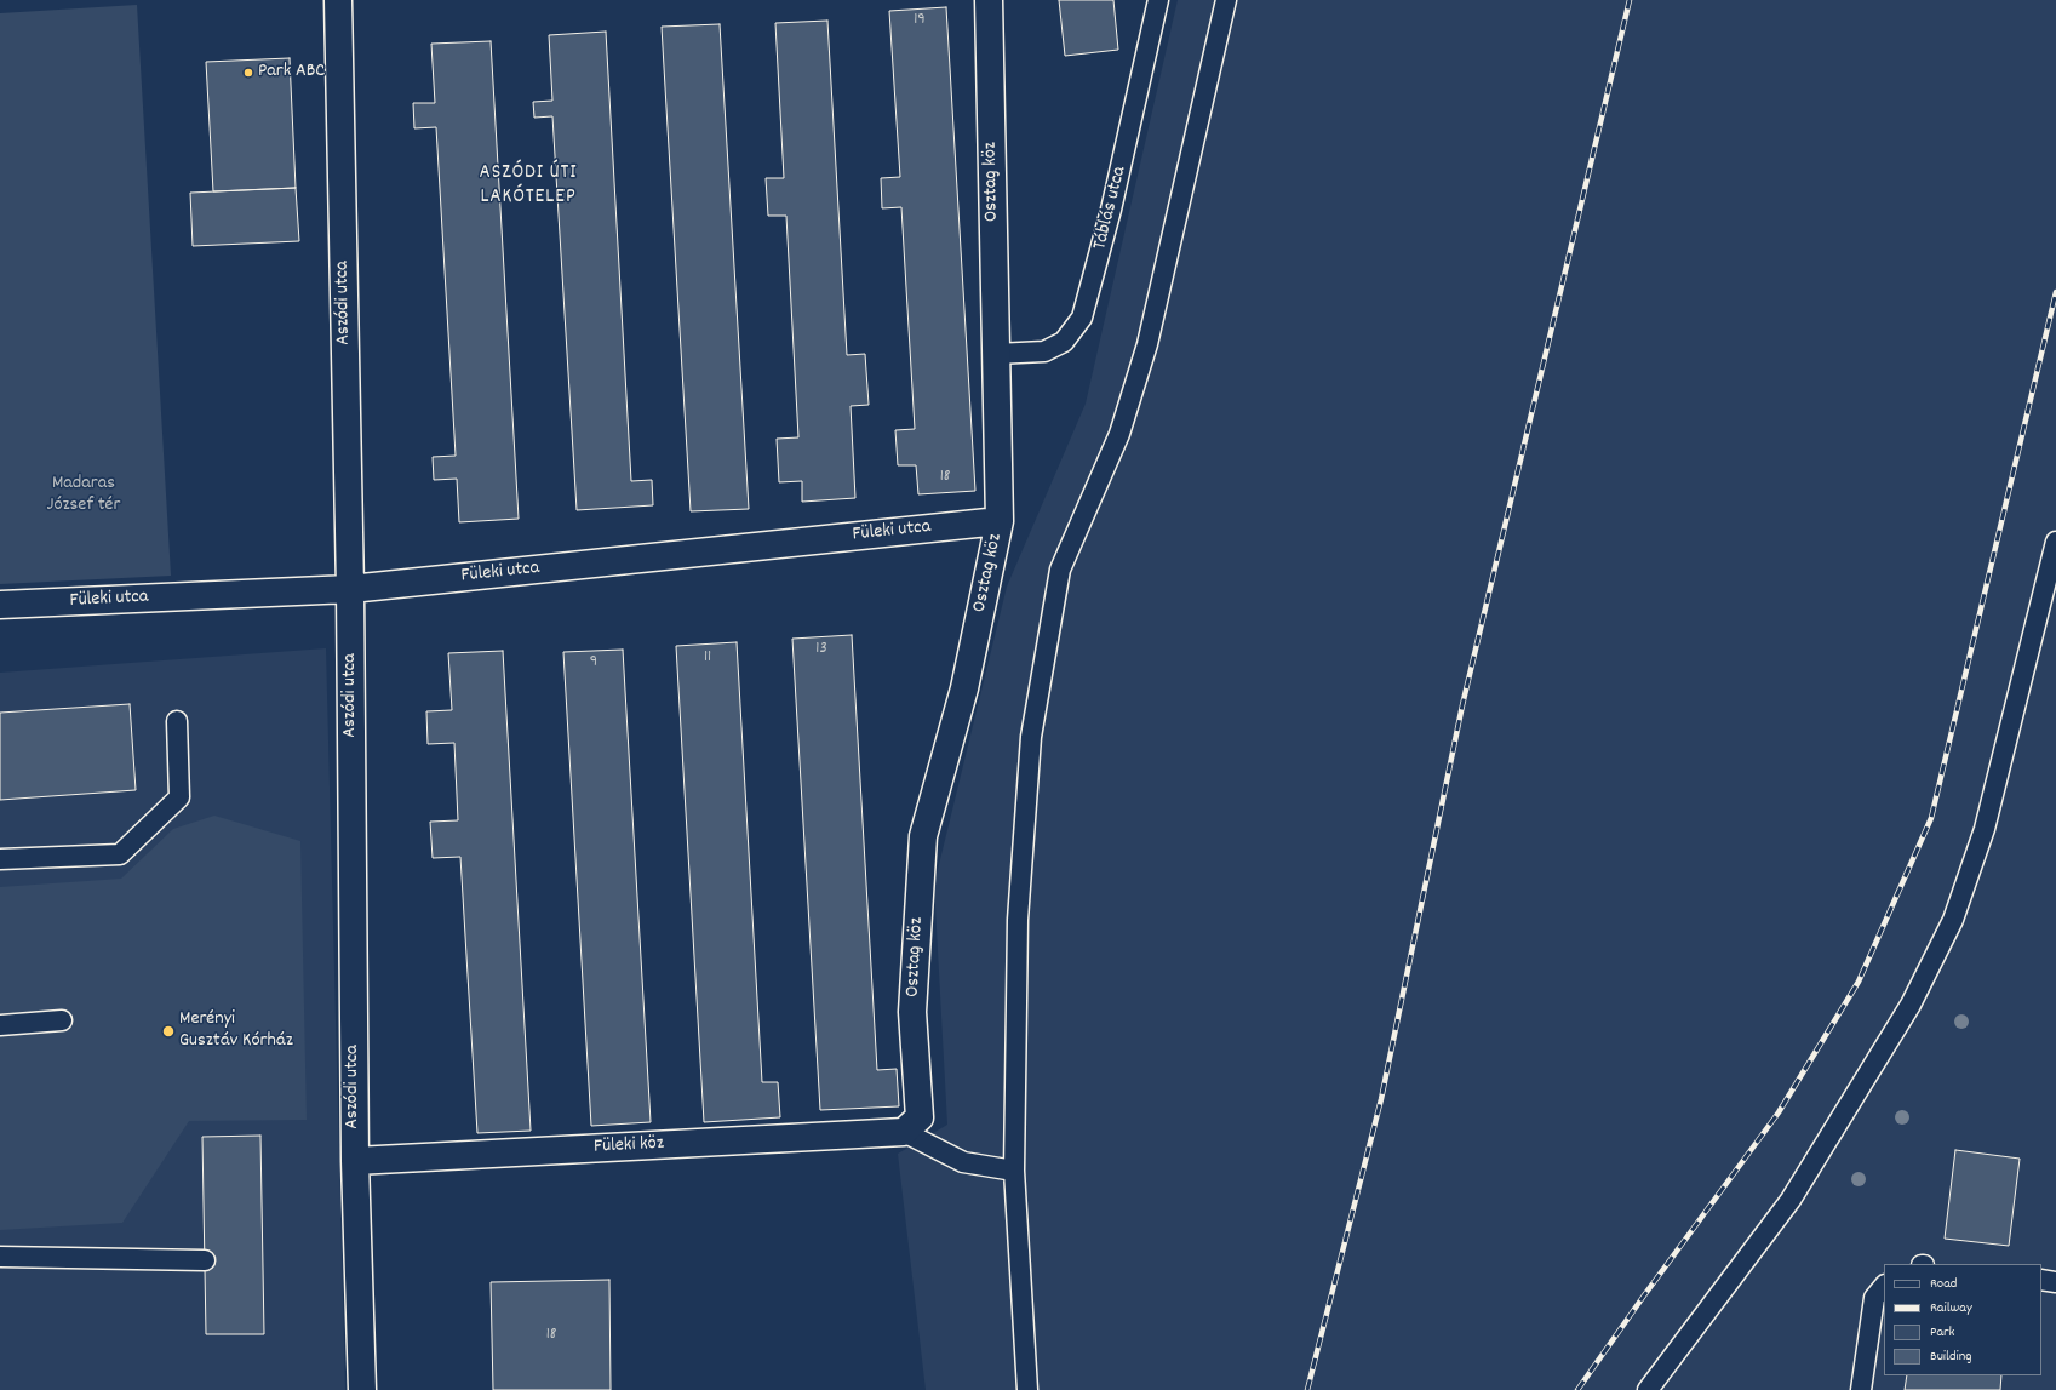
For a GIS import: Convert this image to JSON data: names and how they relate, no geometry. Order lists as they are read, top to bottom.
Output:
{
  "streets": {
    "street": [
      "Osztag köz",
      "Aszódi utca",
      "Füleki utca",
      "Füleki köz"
    ],
    "lane": ["Táblás utca"]
  },
  "crossings": [
    ["Osztag köz", "Táblás utca"],
    ["Osztag köz", "Füleki utca"],
    ["Osztag köz", "Füleki köz"],
    ["Aszódi utca", "Füleki utca"],
    ["Aszódi utca", "Füleki köz"]
  ],
  "districts": ["ASZÓDI ÚTI LAKÓTELEP"],
  "parks": ["Madaras József tér"],
  "places": ["Park ABC", "Merényi Gusztáv Kórház"],
  "house_numbers": [
    "19",
    "18",
    "13",
    "11",
    "9",
    "18"
  ],
  "legend": [
    "Road",
    "Railway",
    "Park",
    "Building"
  ]
}
